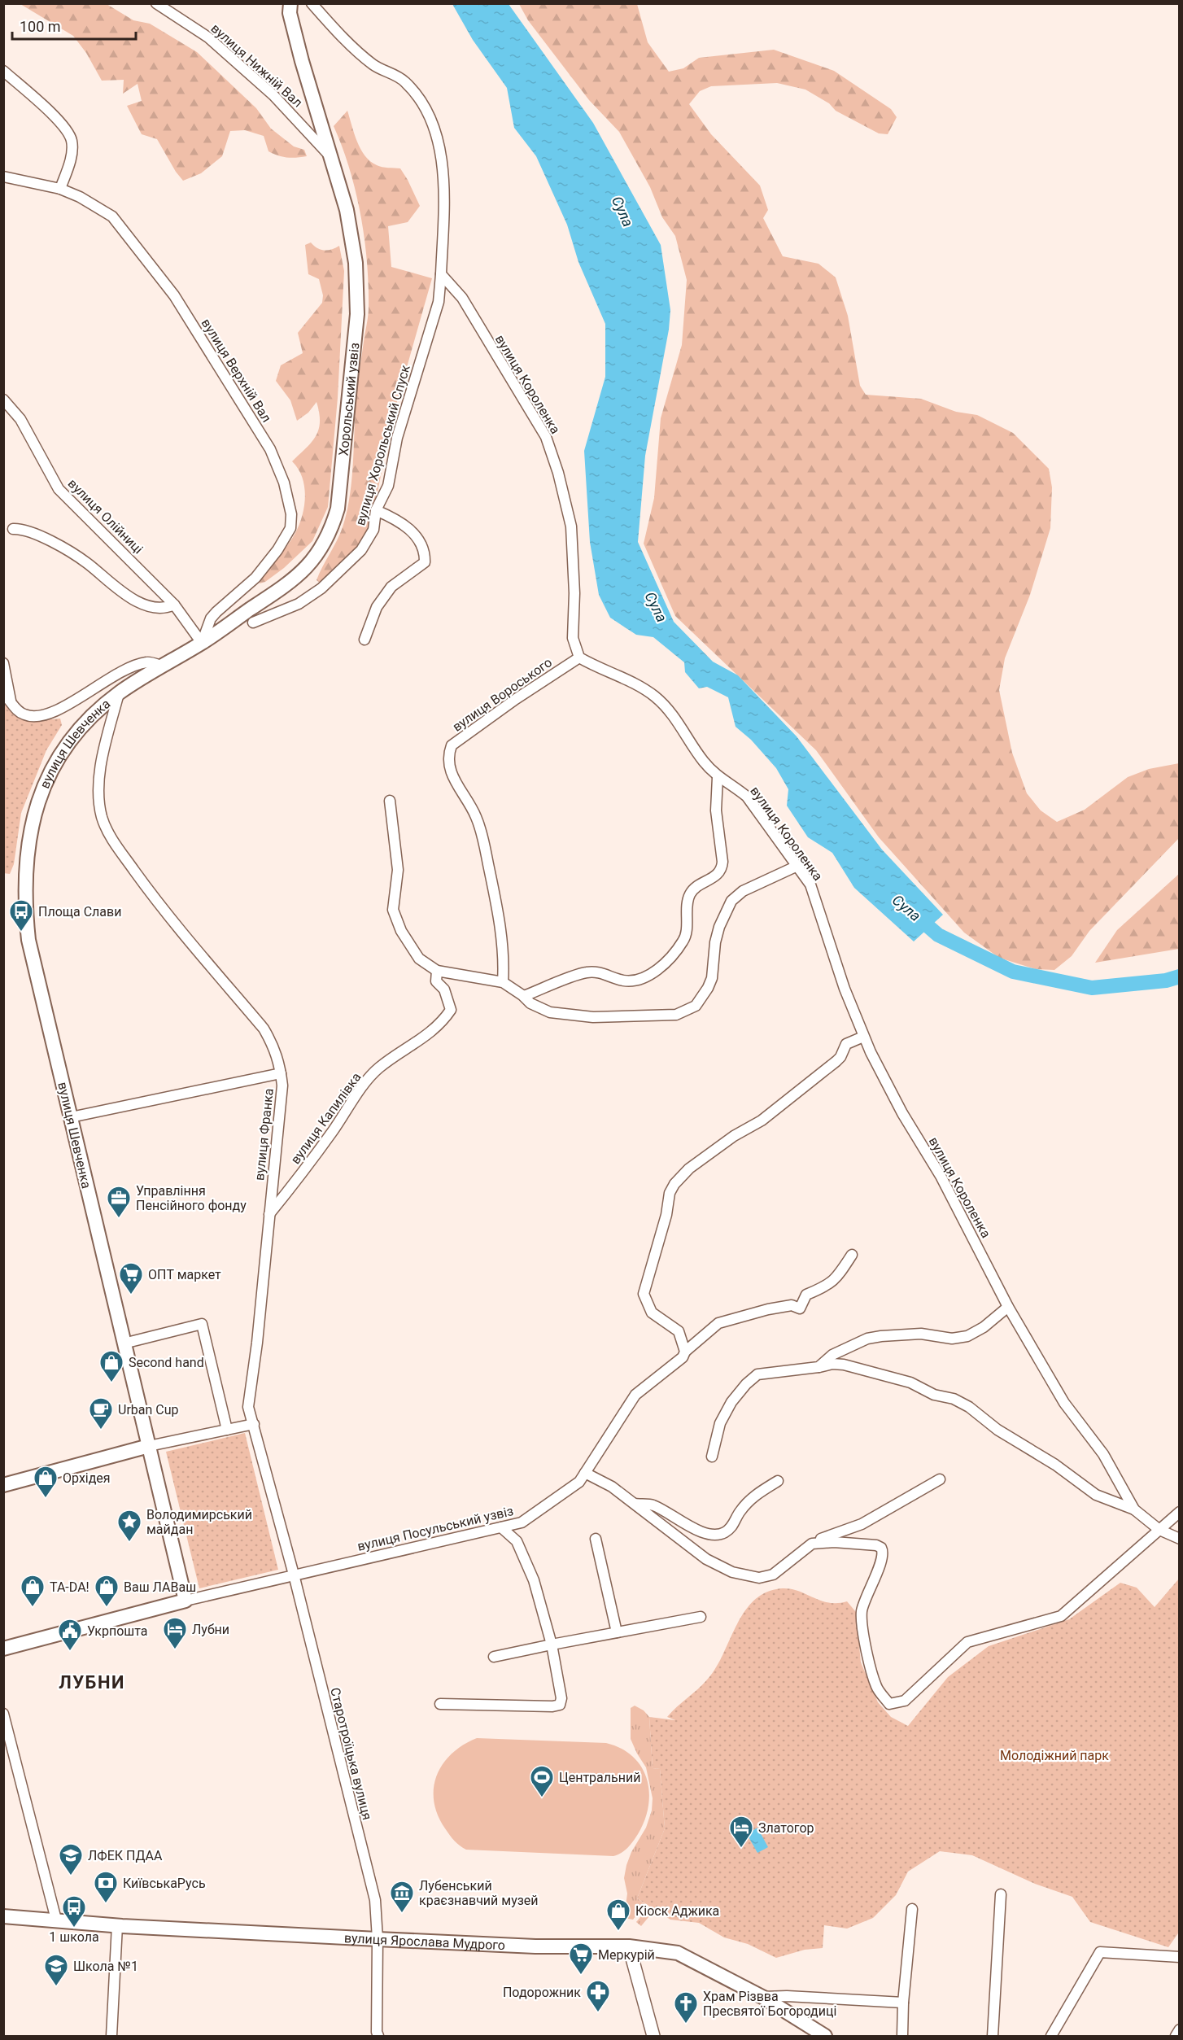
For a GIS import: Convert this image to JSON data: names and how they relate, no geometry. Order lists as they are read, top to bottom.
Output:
{
  "streets": {
    "main road": ["Хорольський узвіз", "вулиця Шевченка", "вулиця Ярослава Мудрого"],
    "street": [
      "вулиця Нижній Вал",
      "вулиця Верхній Вал",
      "вулиця Короленка",
      "вулиця Хорольський Спуск",
      "вулиця Олійниці",
      "вулиця Вороського",
      "вулиця Капилівка",
      "вулиця Франка",
      "вулиця Посульський узвіз",
      "Старотроїцька вулиця"
    ]
  },
  "crossings": [
    ["вулиця Нижній Вал", "Хорольський узвіз"],
    ["вулиця Верхній Вал", "Хорольський узвіз"],
    ["вулиця Верхній Вал", "вулиця Олійниці"],
    ["вулиця Короленка", "вулиця Хорольський Спуск"],
    ["вулиця Короленка", "вулиця Вороського"],
    ["Хорольський узвіз", "вулиця Олійниці"],
    ["Хорольський узвіз", "вулиця Шевченка"],
    ["Хорольський узвіз", "вулиця Франка"],
    ["вулиця Шевченка", "вулиця Франка"],
    ["вулиця Шевченка", "вулиця Посульський узвіз"],
    ["вулиця Капилівка", "вулиця Франка"],
    ["вулиця Франка", "вулиця Посульський узвіз"],
    ["вулиця Франка", "Старотроїцька вулиця"],
    ["вулиця Посульський узвіз", "Старотроїцька вулиця"],
    ["Старотроїцька вулиця", "вулиця Ярослава Мудрого"]
  ],
  "districts": ["ЛУБНИ"],
  "water": ["Сула"],
  "parks": ["Молодіжний парк"],
  "places": {
    "bus stop": ["Площа Слави", "1 школа"],
    "office": ["Управління Пенсійного фонду"],
    "supermarket": ["ОПТ маркет", "Меркурій"],
    "shop": [
      "Second hand",
      "Орхідея",
      "TA-DA!",
      "Ваш ЛАВаш",
      "Кіоск Аджика"
    ],
    "cafe": ["Urban Cup"],
    "place": ["Володимирський майдан"],
    "hotel": ["Лубни", "Златогор"],
    "public building": ["Укрпошта"],
    "sports": ["Центральний"],
    "school or university": ["ЛФЕК ПДАА", "Школа №1"],
    "bank": ["КиївськаРусь"],
    "museum": ["Лубенський краєзнавчий музей"],
    "pharmacy": ["Подорожник"],
    "church": ["Храм Різвва Пресвятої Богородиці"]
  },
  "scale_bar": "100 m"
}
